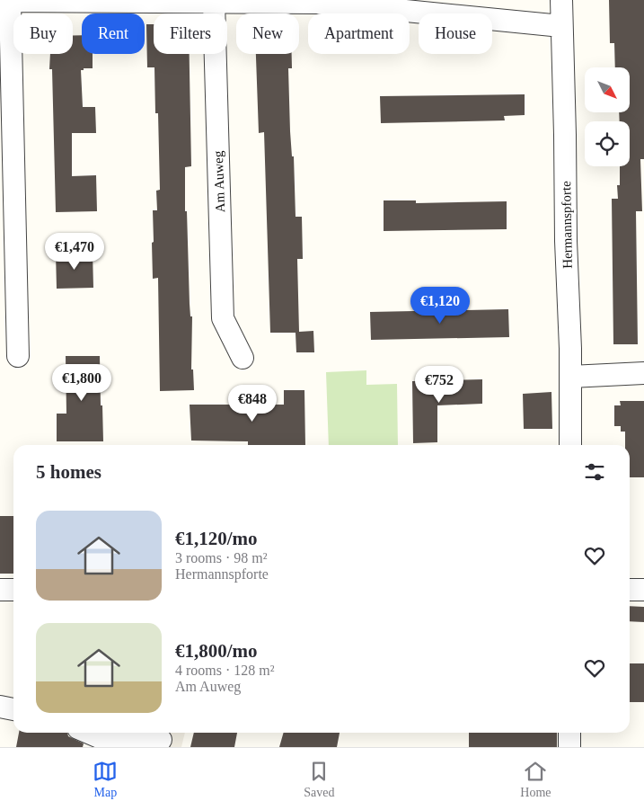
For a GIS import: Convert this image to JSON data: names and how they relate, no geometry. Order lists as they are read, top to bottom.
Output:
{
  "streets": {
    "street": ["Am Auweg", "Hermannspforte"]
  },
  "north": "bottom right",
  "page": {
    "chip": [
      "Buy",
      "Rent",
      "Filters",
      "New",
      "Apartment",
      "House"
    ],
    "price": [
      "€1,470",
      "€1,120",
      "€1,800",
      "€752",
      "€848"
    ],
    "heading": "5 homes",
    "list": [
      {
        "name": "€1,120/mo",
        "note": "3 rooms · 98 m² · Hermannspforte"
      },
      {
        "name": "€1,800/mo",
        "note": "4 rooms · 128 m² · Am Auweg"
      }
    ],
    "tabs": ["Map", "Saved", "Home"]
  }
}
